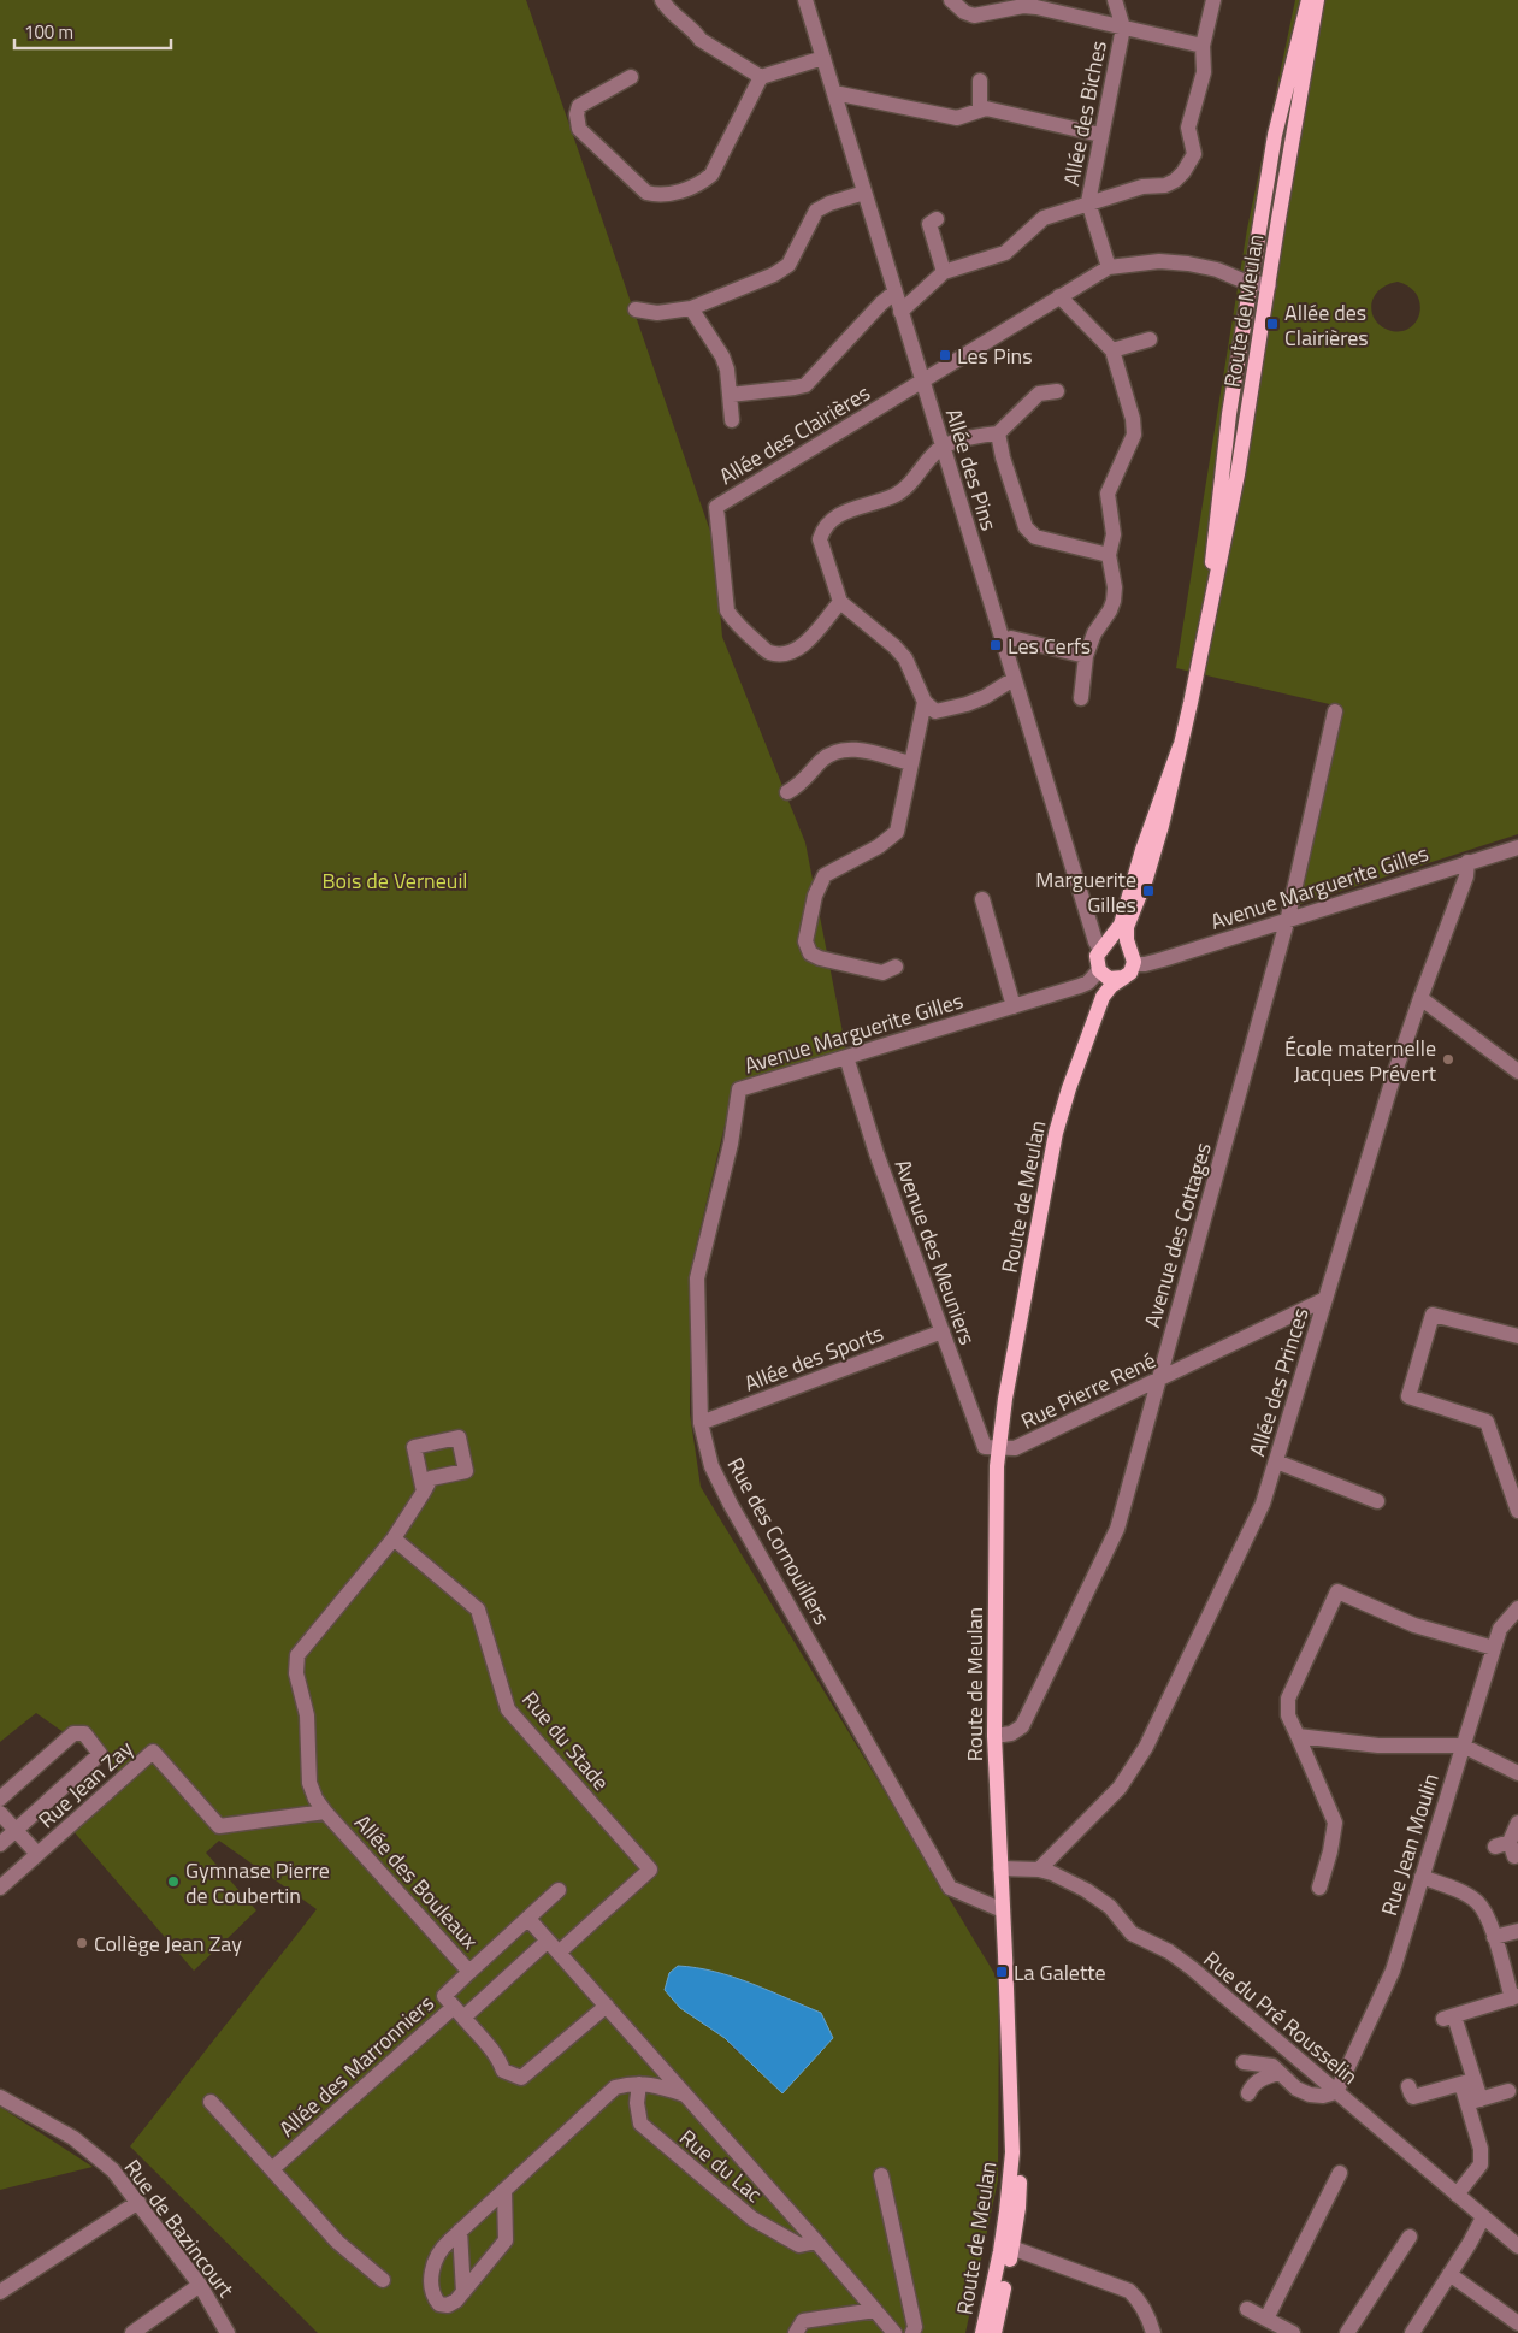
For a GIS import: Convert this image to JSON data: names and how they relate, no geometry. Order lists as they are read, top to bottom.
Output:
{
  "streets": {
    "main road": ["Route de Meulan"],
    "street": [
      "Allée des Biches",
      "Allée des Clairières",
      "Allée des Pins",
      "Avenue Marguerite Gilles",
      "Avenue des Cottages",
      "Avenue des Meuniers",
      "Allée des Sports",
      "Allée des Princes",
      "Rue Pierre René",
      "Rue des Cornouillers",
      "Rue du Stade",
      "Rue Jean Zay",
      "Rue Jean Moulin",
      "Allée des Bouleaux",
      "Rue du Pré Rousselin",
      "Allée des Marronniers",
      "Rue du Lac",
      "Rue de Bazincourt"
    ]
  },
  "crossings": [
    ["Allée des Biches", "Allée des Clairières"],
    ["Route de Meulan", "Allée des Clairières"],
    ["Route de Meulan", "Allée des Pins"],
    ["Route de Meulan", "Avenue Marguerite Gilles"],
    ["Route de Meulan", "Avenue des Cottages"],
    ["Route de Meulan", "Avenue des Meuniers"],
    ["Route de Meulan", "Rue Pierre René"],
    ["Route de Meulan", "Rue des Cornouillers"],
    ["Route de Meulan", "Rue du Pré Rousselin"],
    ["Allée des Clairières", "Allée des Pins"],
    ["Allée des Pins", "Avenue Marguerite Gilles"],
    ["Avenue Marguerite Gilles", "Avenue des Cottages"],
    ["Avenue Marguerite Gilles", "Avenue des Meuniers"],
    ["Avenue Marguerite Gilles", "Allée des Princes"],
    ["Avenue Marguerite Gilles", "Rue des Cornouillers"],
    ["Avenue des Cottages", "Rue Pierre René"],
    ["Avenue des Meuniers", "Allée des Sports"],
    ["Avenue des Meuniers", "Rue Pierre René"],
    ["Allée des Sports", "Rue des Cornouillers"],
    ["Allée des Princes", "Rue Pierre René"],
    ["Allée des Princes", "Rue du Pré Rousselin"],
    ["Rue du Stade", "Allée des Bouleaux"],
    ["Rue Jean Zay", "Allée des Bouleaux"],
    ["Rue Jean Moulin", "Rue du Pré Rousselin"]
  ],
  "parks": ["Bois de Verneuil"],
  "places": {
    "transit": [
      "Allée des Clairières",
      "Les Pins",
      "Les Cerfs",
      "Marguerite Gilles",
      "La Galette"
    ],
    "other": ["École maternelle Jacques Prévert", "Gymnase Pierre de Coubertin", "Collège Jean Zay"]
  },
  "scale_bar": "100 m"
}
